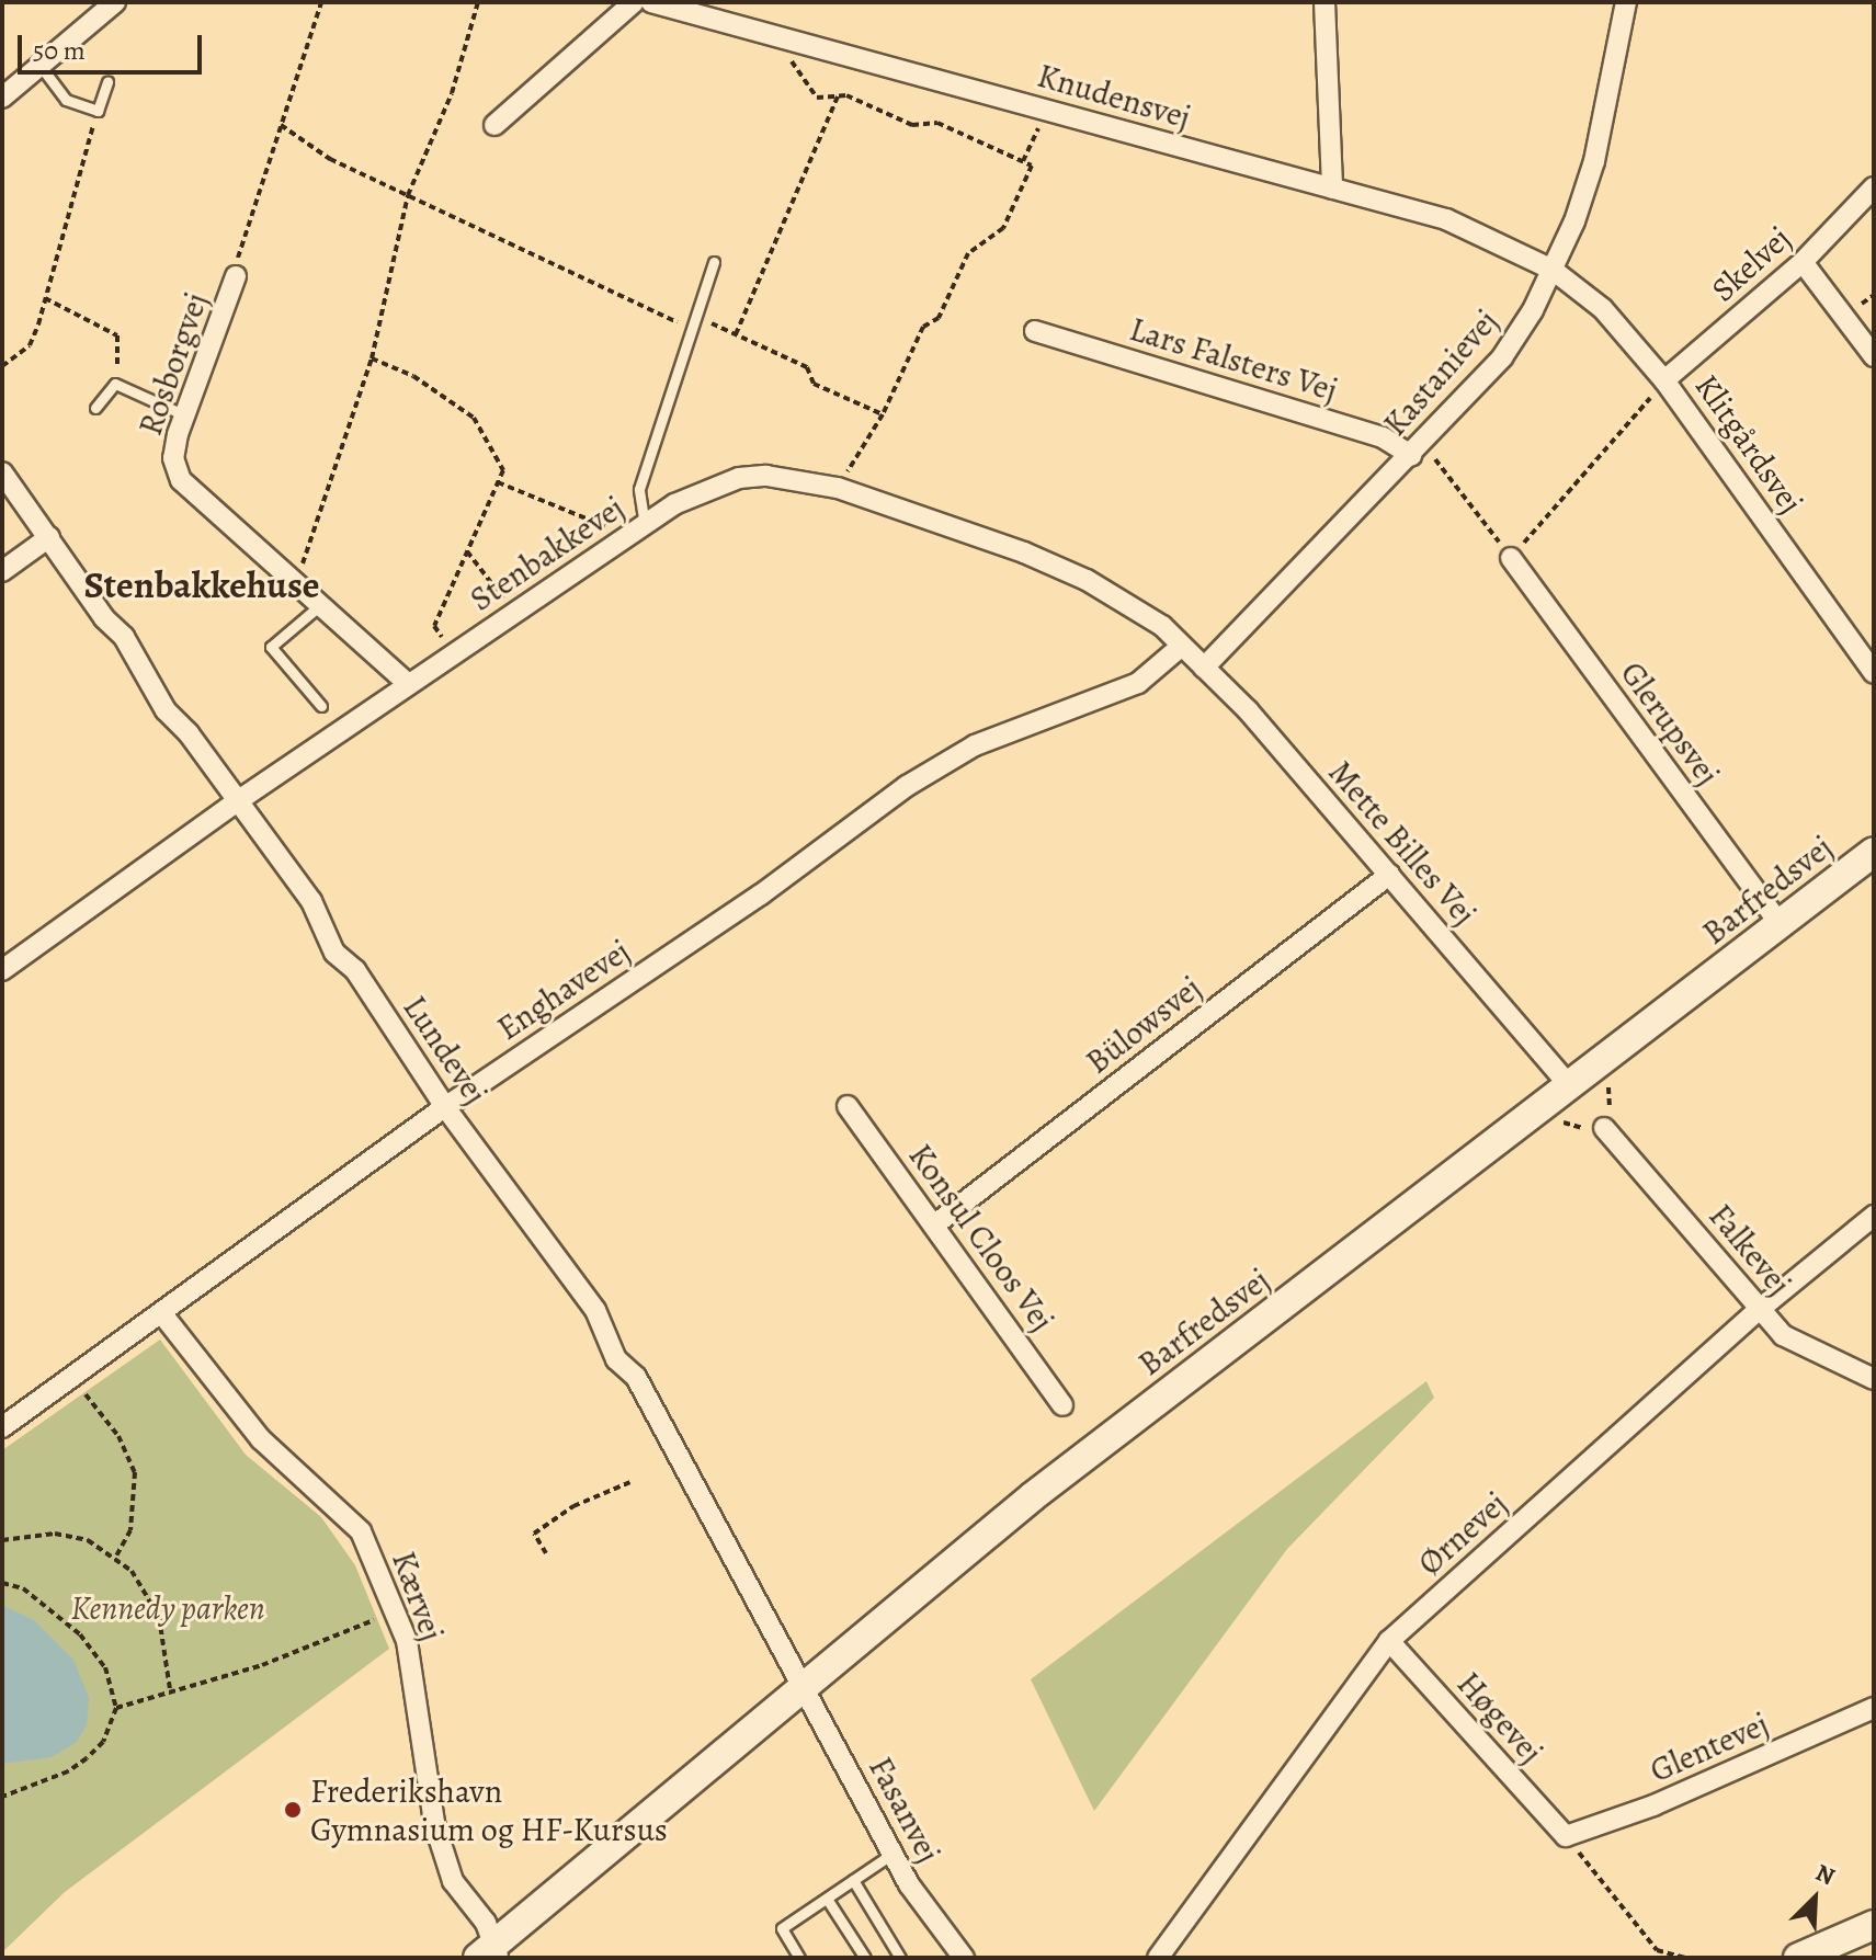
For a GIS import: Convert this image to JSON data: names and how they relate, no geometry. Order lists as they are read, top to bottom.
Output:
{
  "streets": {
    "street": [
      "Knudensvej",
      "Skelvej",
      "Lars Falsters Vej",
      "Rosborgvej",
      "Kastanievej",
      "Klitgårdsvej",
      "Stenbakkevej",
      "Glerupsvej",
      "Mette Billes Vej",
      "Barfredsvej",
      "Enghavevej",
      "Bülowsvej",
      "Lundevej",
      "Konsul Cloos Vej",
      "Falkevej",
      "Ørnevej",
      "Kærvej",
      "Høgevej",
      "Glentevej",
      "Fasanvej"
    ]
  },
  "crossings": [
    ["Knudensvej", "Kastanievej"],
    ["Knudensvej", "Klitgårdsvej"],
    ["Skelvej", "Klitgårdsvej"],
    ["Lars Falsters Vej", "Kastanievej"],
    ["Rosborgvej", "Stenbakkevej"],
    ["Kastanievej", "Klitgårdsvej"],
    ["Kastanievej", "Mette Billes Vej"],
    ["Stenbakkevej", "Mette Billes Vej"],
    ["Stenbakkevej", "Enghavevej"],
    ["Stenbakkevej", "Lundevej"],
    ["Glerupsvej", "Barfredsvej"],
    ["Mette Billes Vej", "Barfredsvej"],
    ["Mette Billes Vej", "Enghavevej"],
    ["Mette Billes Vej", "Bülowsvej"],
    ["Barfredsvej", "Lundevej"],
    ["Barfredsvej", "Kærvej"],
    ["Barfredsvej", "Fasanvej"],
    ["Enghavevej", "Lundevej"],
    ["Enghavevej", "Kærvej"],
    ["Bülowsvej", "Konsul Cloos Vej"],
    ["Lundevej", "Fasanvej"],
    ["Falkevej", "Ørnevej"],
    ["Ørnevej", "Høgevej"],
    ["Høgevej", "Glentevej"]
  ],
  "districts": ["Stenbakkehuse"],
  "parks": ["Kennedy parken"],
  "places": ["Frederikshavn Gymnasium og HF-Kursus"],
  "scale_bar": "50 m",
  "north": "top right"
}
